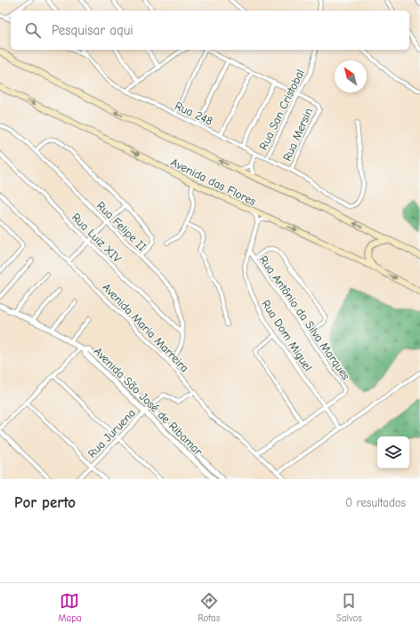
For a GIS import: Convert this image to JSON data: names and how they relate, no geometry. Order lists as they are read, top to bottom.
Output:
{
  "streets": {
    "main road": ["Avenida das Flores"],
    "street": [
      "Rua San Cristobal",
      "Rua 248",
      "Rua Mersin",
      "Rua Felipe II",
      "Rua Luiz XIV",
      "Rua Antônio da Silva Marques",
      "Avenida Maria Marreira",
      "Rua Dom Miguel",
      "Avenida São José de Ribamar",
      "Rua Juruena"
    ]
  },
  "crossings": [
    ["Rua San Cristobal", "Rua 248"],
    ["Rua San Cristobal", "Rua Mersin"],
    ["Rua 248", "Rua Mersin"],
    ["Rua Felipe II", "Rua Luiz XIV"],
    ["Rua Felipe II", "Avenida Maria Marreira"],
    ["Rua Antônio da Silva Marques", "Rua Dom Miguel"],
    ["Avenida Maria Marreira", "Rua Juruena"],
    ["Avenida São José de Ribamar", "Rua Juruena"]
  ],
  "north": "top left",
  "page": {
    "search": "Pesquisar aqui",
    "heading": ["Por perto", "0 resultados"],
    "nav": ["Mapa", "Rotas", "Salvos"]
  }
}
